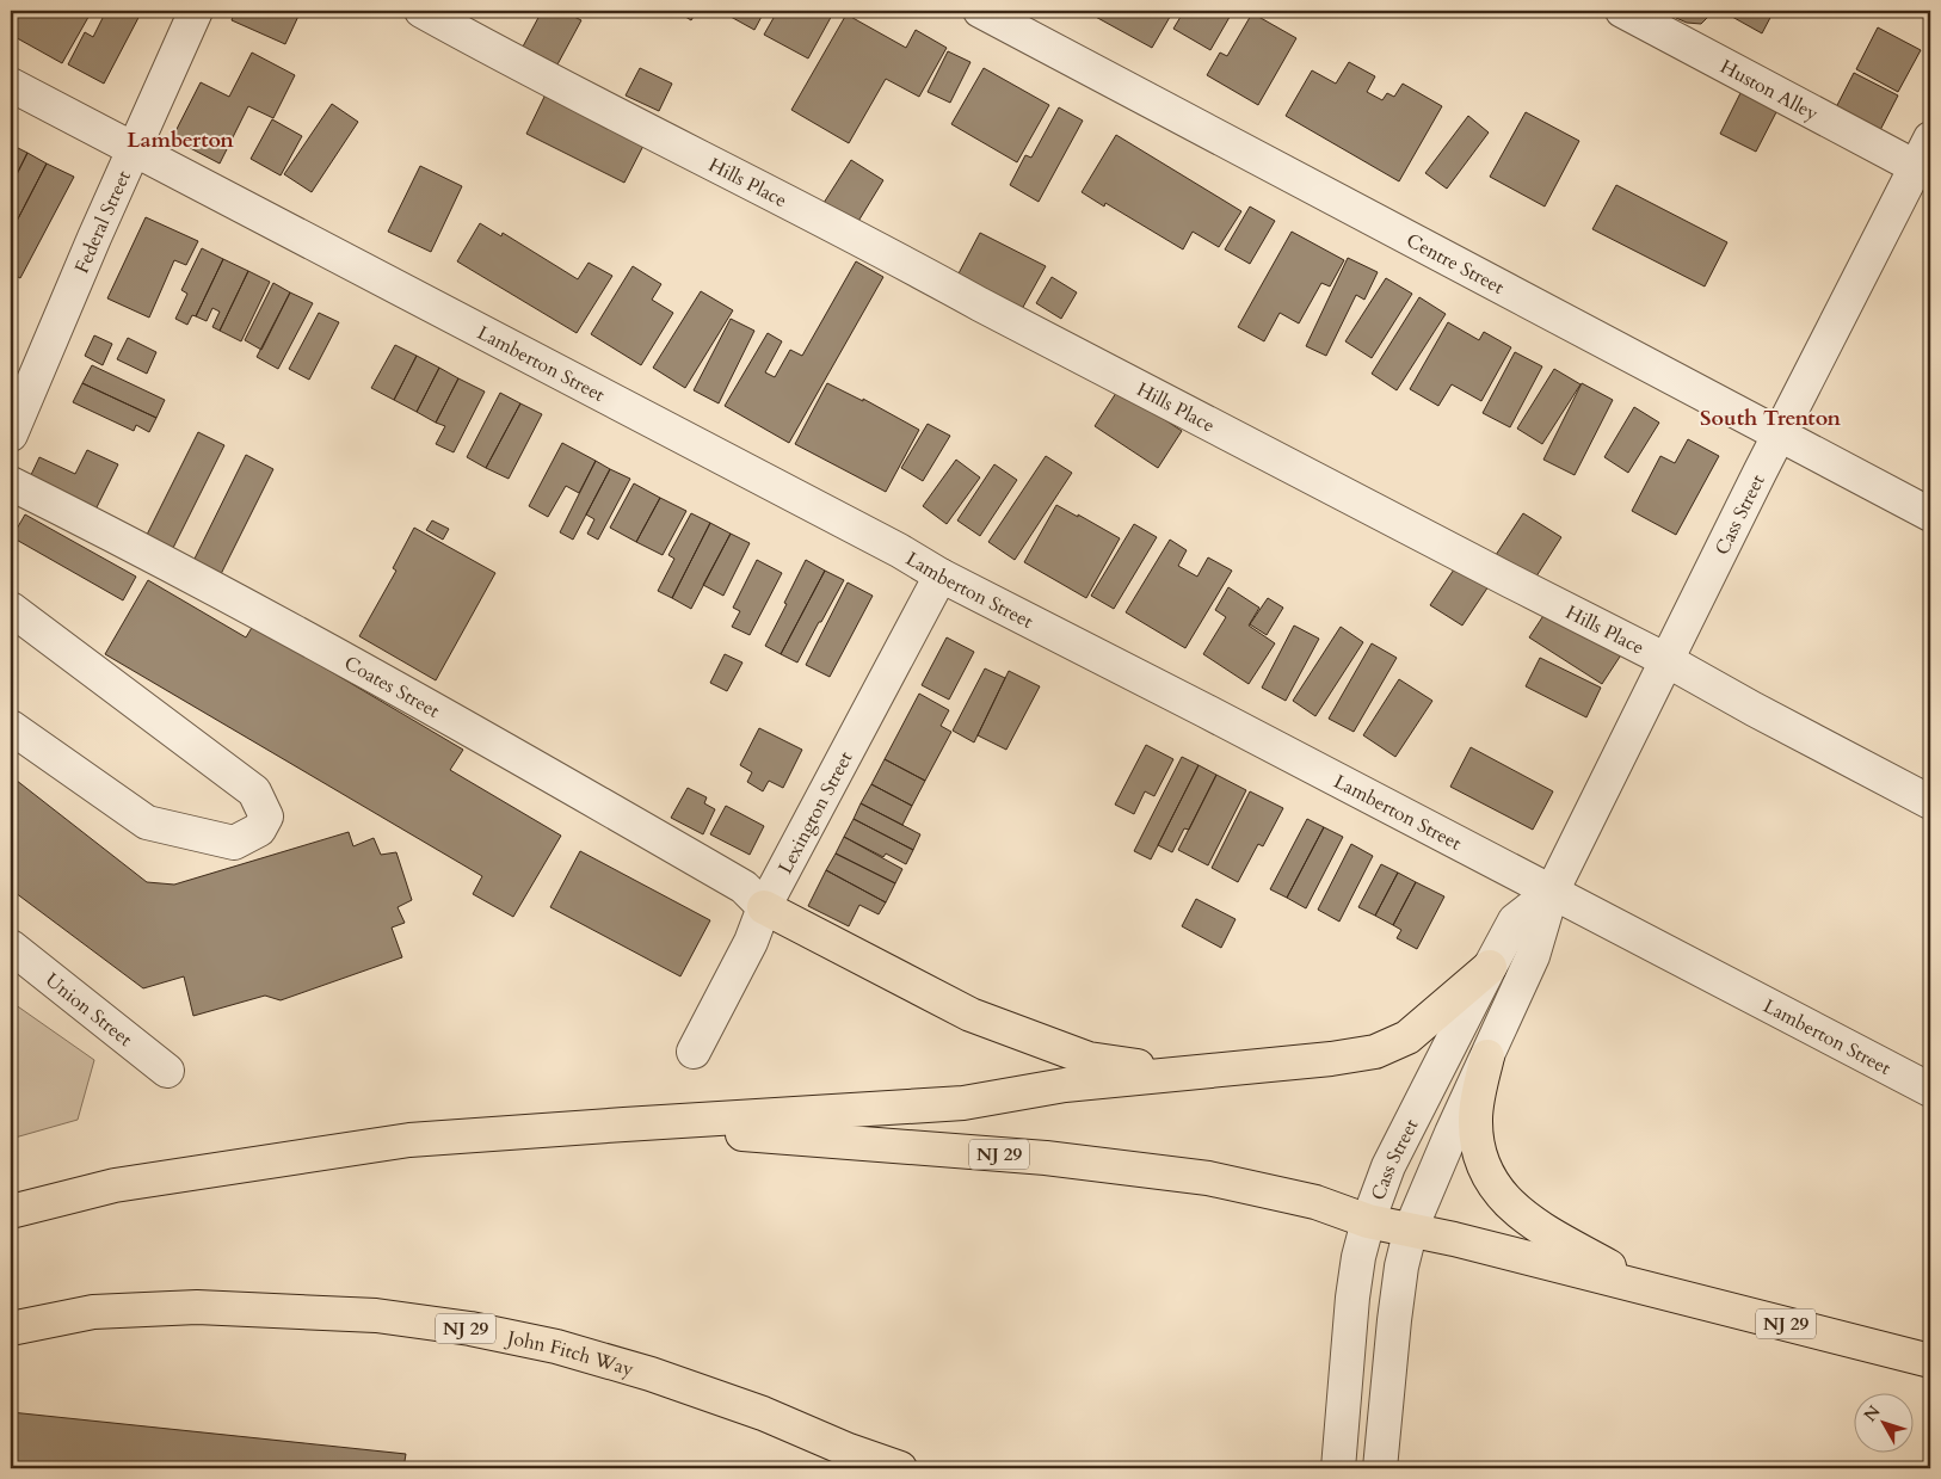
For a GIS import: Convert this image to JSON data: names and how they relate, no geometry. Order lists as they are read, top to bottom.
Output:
{
  "streets": {
    "highway": ["NJ 29", "John Fitch Way"],
    "street": [
      "Huston Alley",
      "Hills Place",
      "Federal Street",
      "Centre Street",
      "Lamberton Street",
      "Cass Street",
      "Coates Street",
      "Lexington Street",
      "Union Street"
    ]
  },
  "crossings": [
    ["Huston Alley", "Cass Street"],
    ["Hills Place", "Cass Street"],
    ["Federal Street", "Lamberton Street"],
    ["Centre Street", "Cass Street"],
    ["Lamberton Street", "Cass Street"],
    ["Lamberton Street", "Lexington Street"],
    ["Cass Street", "NJ 29"],
    ["Coates Street", "Lexington Street"]
  ],
  "districts": ["Lamberton", "South Trenton"],
  "north": "top left"
}
